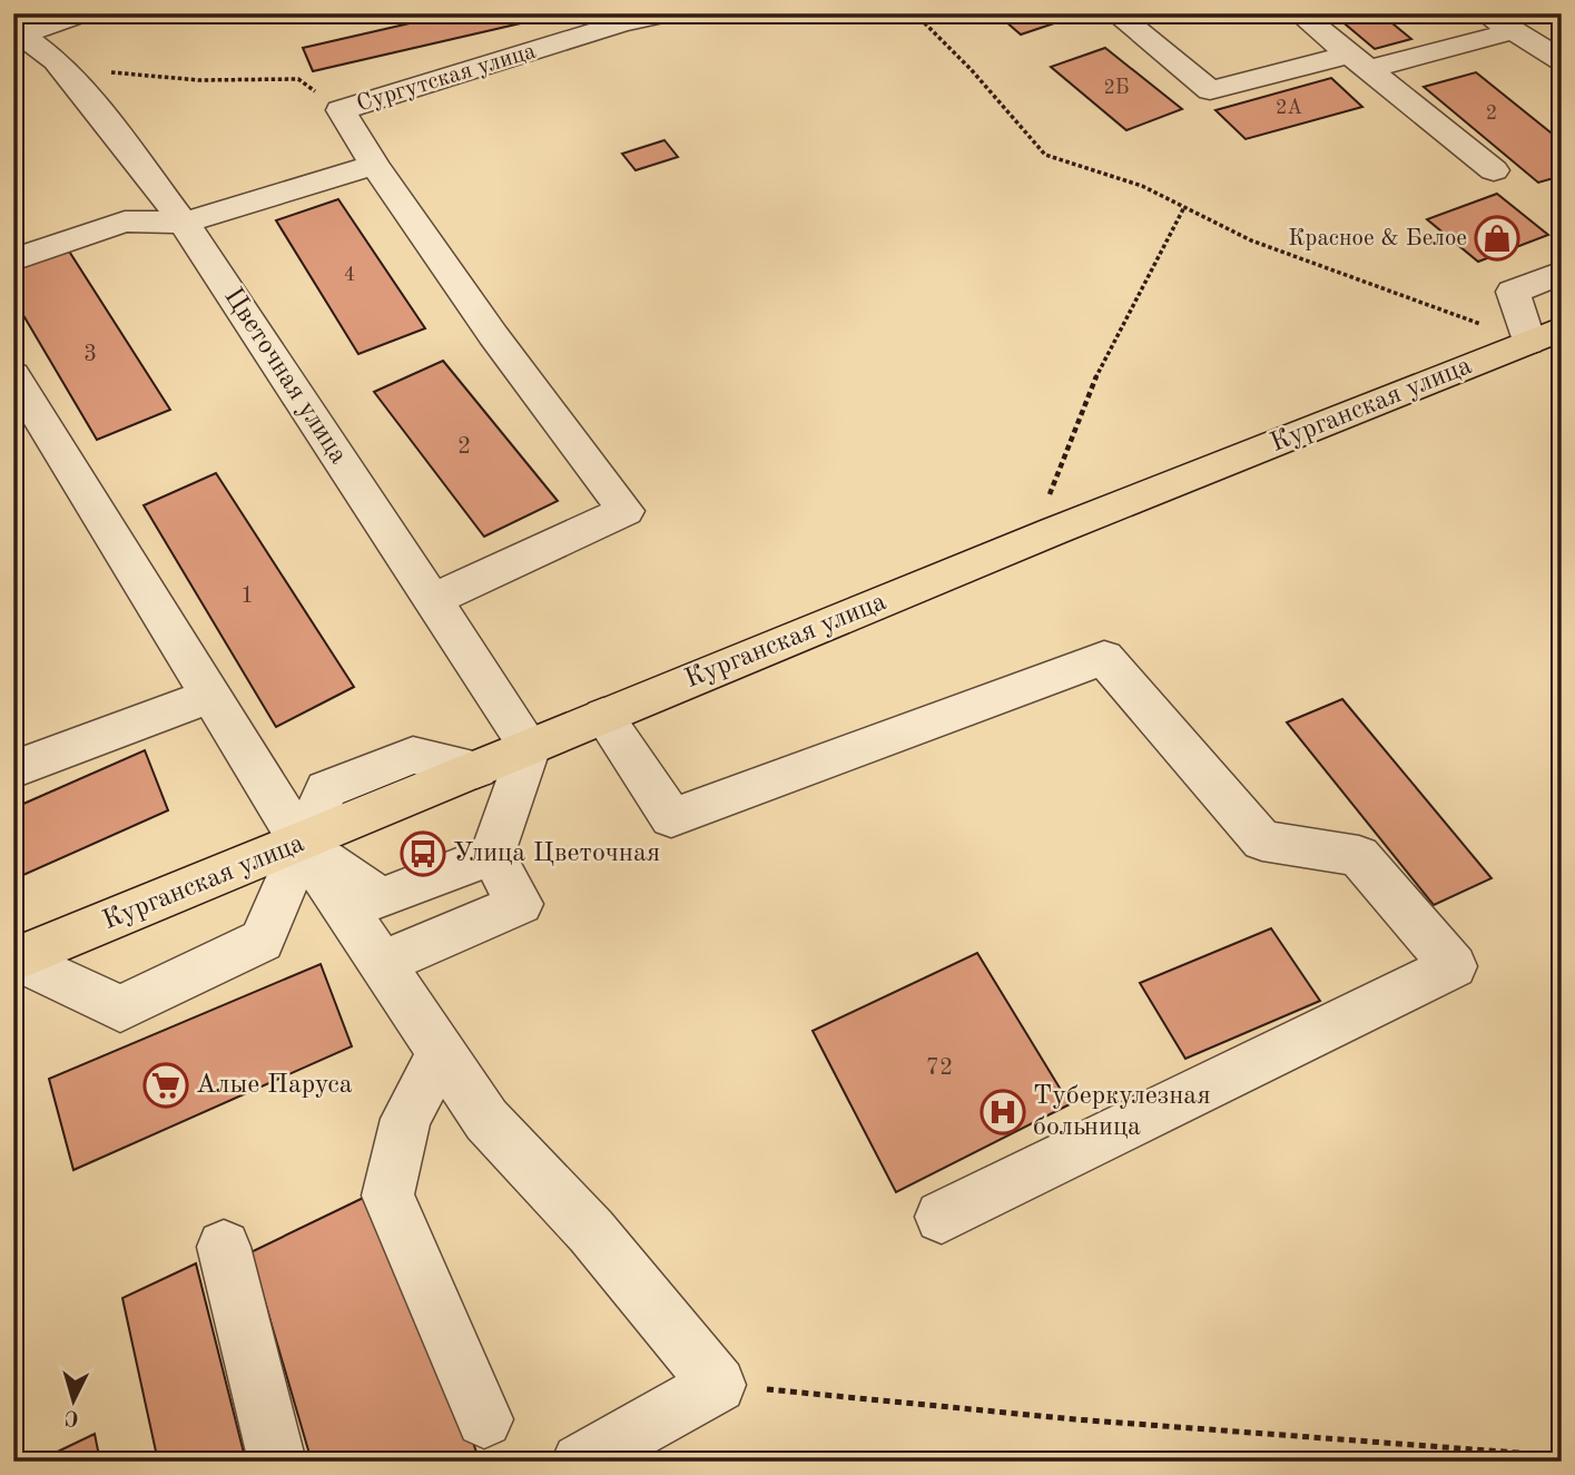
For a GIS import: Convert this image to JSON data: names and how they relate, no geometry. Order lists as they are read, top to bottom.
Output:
{
  "streets": {
    "main road": ["Курганская улица"],
    "street": ["Сургутская улица", "Цветочная улица"]
  },
  "crossings": [
    ["Сургутская улица", "Цветочная улица"],
    ["Цветочная улица", "Курганская улица"]
  ],
  "places": {
    "shop": ["Красное & Белое"],
    "bus stop": ["Улица Цветочная"],
    "supermarket": ["Алые Паруса"],
    "hospital": ["Туберкулезная больница"]
  },
  "house_numbers": [
    "2Б",
    "2А",
    "2",
    "4",
    "3",
    "2",
    "1",
    "72"
  ],
  "north": "bottom"
}
